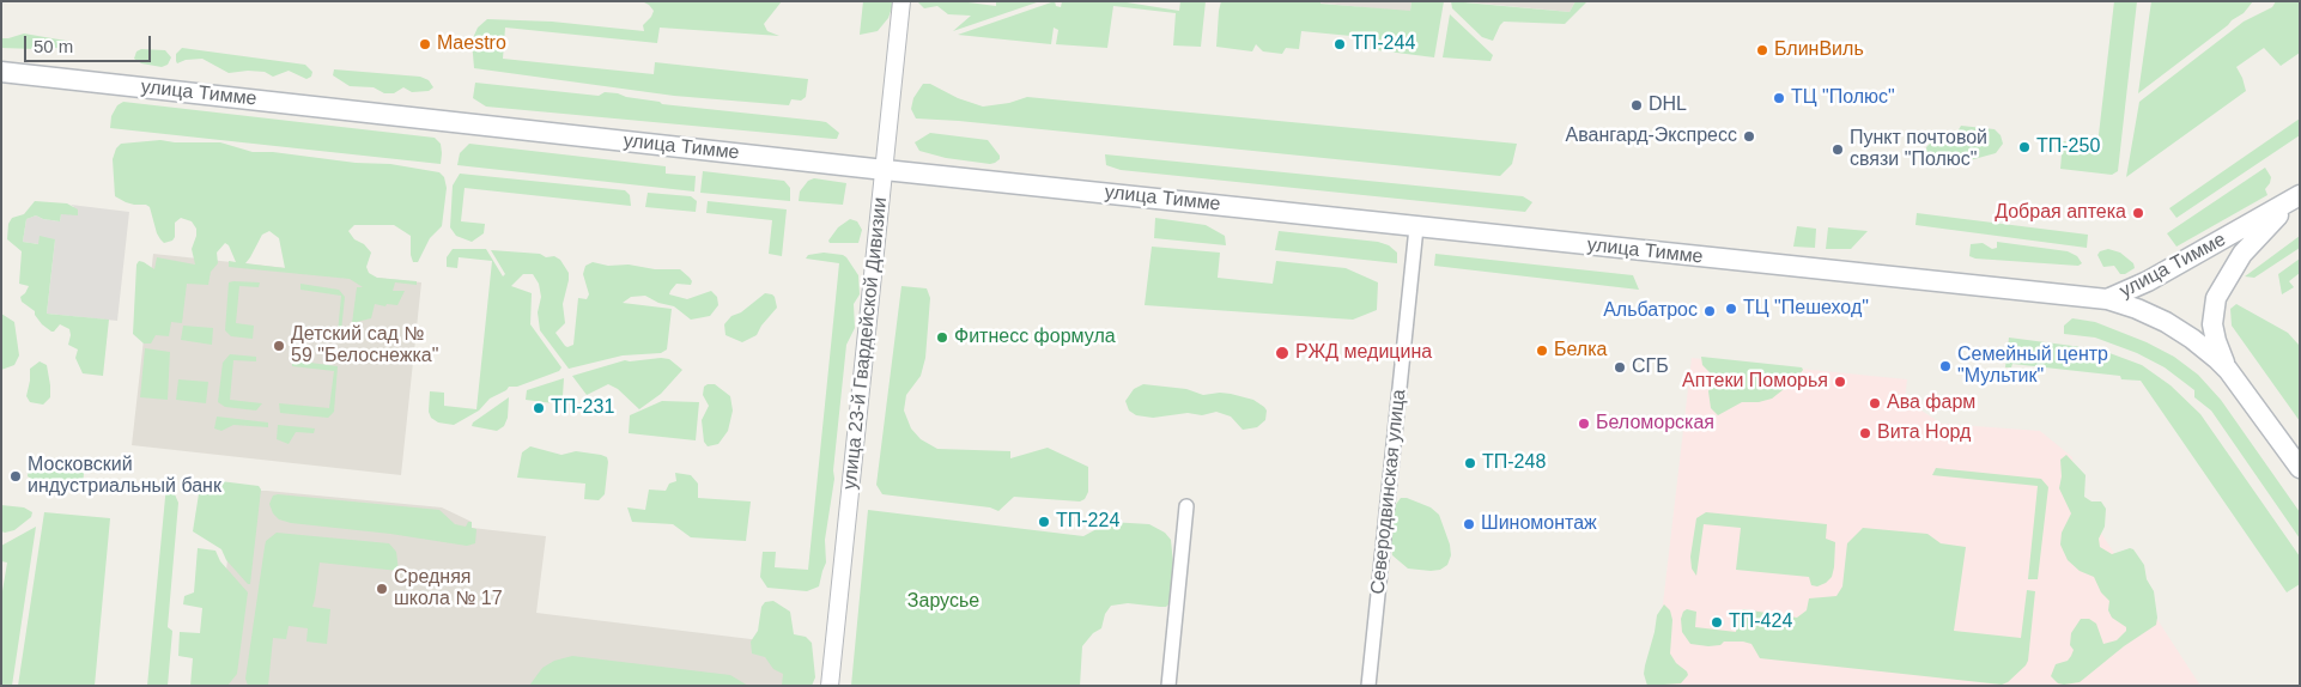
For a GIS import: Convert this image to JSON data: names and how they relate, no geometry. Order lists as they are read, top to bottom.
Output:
{
  "streets": {
    "main road": ["улица Тимме"],
    "street": ["улица 23-й Гвардейской Дивизии", "Северодвинская улица"]
  },
  "crossings": [
    ["улица Тимме", "улица 23-й Гвардейской Дивизии"],
    ["улица Тимме", "Северодвинская улица"]
  ],
  "parks": ["Зарусье"],
  "places": [
    "Maestro",
    "ТП-244",
    "БлинВиль",
    "ТЦ \"Полюс\"",
    "DHL",
    "Авангард-Экспресс",
    "ТП-250",
    "Пункт почтовой связи \"Полюс\"",
    "Добрая аптека",
    "ТЦ \"Пешеход\"",
    "Альбатрос",
    "Фитнесс формула",
    "Детский сад № 59 \"Белоснежка\"",
    "Белка",
    "РЖД медицина",
    "Семейный центр \"Мультик\"",
    "СГБ",
    "Аптеки Поморья",
    "Ава фарм",
    "ТП-231",
    "Беломорская",
    "Вита Норд",
    "ТП-248",
    "Московский индустриальный банк",
    "ТП-224",
    "Шиномонтаж",
    "Средняя школа № 17",
    "ТП-424"
  ],
  "scale_bar": "50 m"
}
